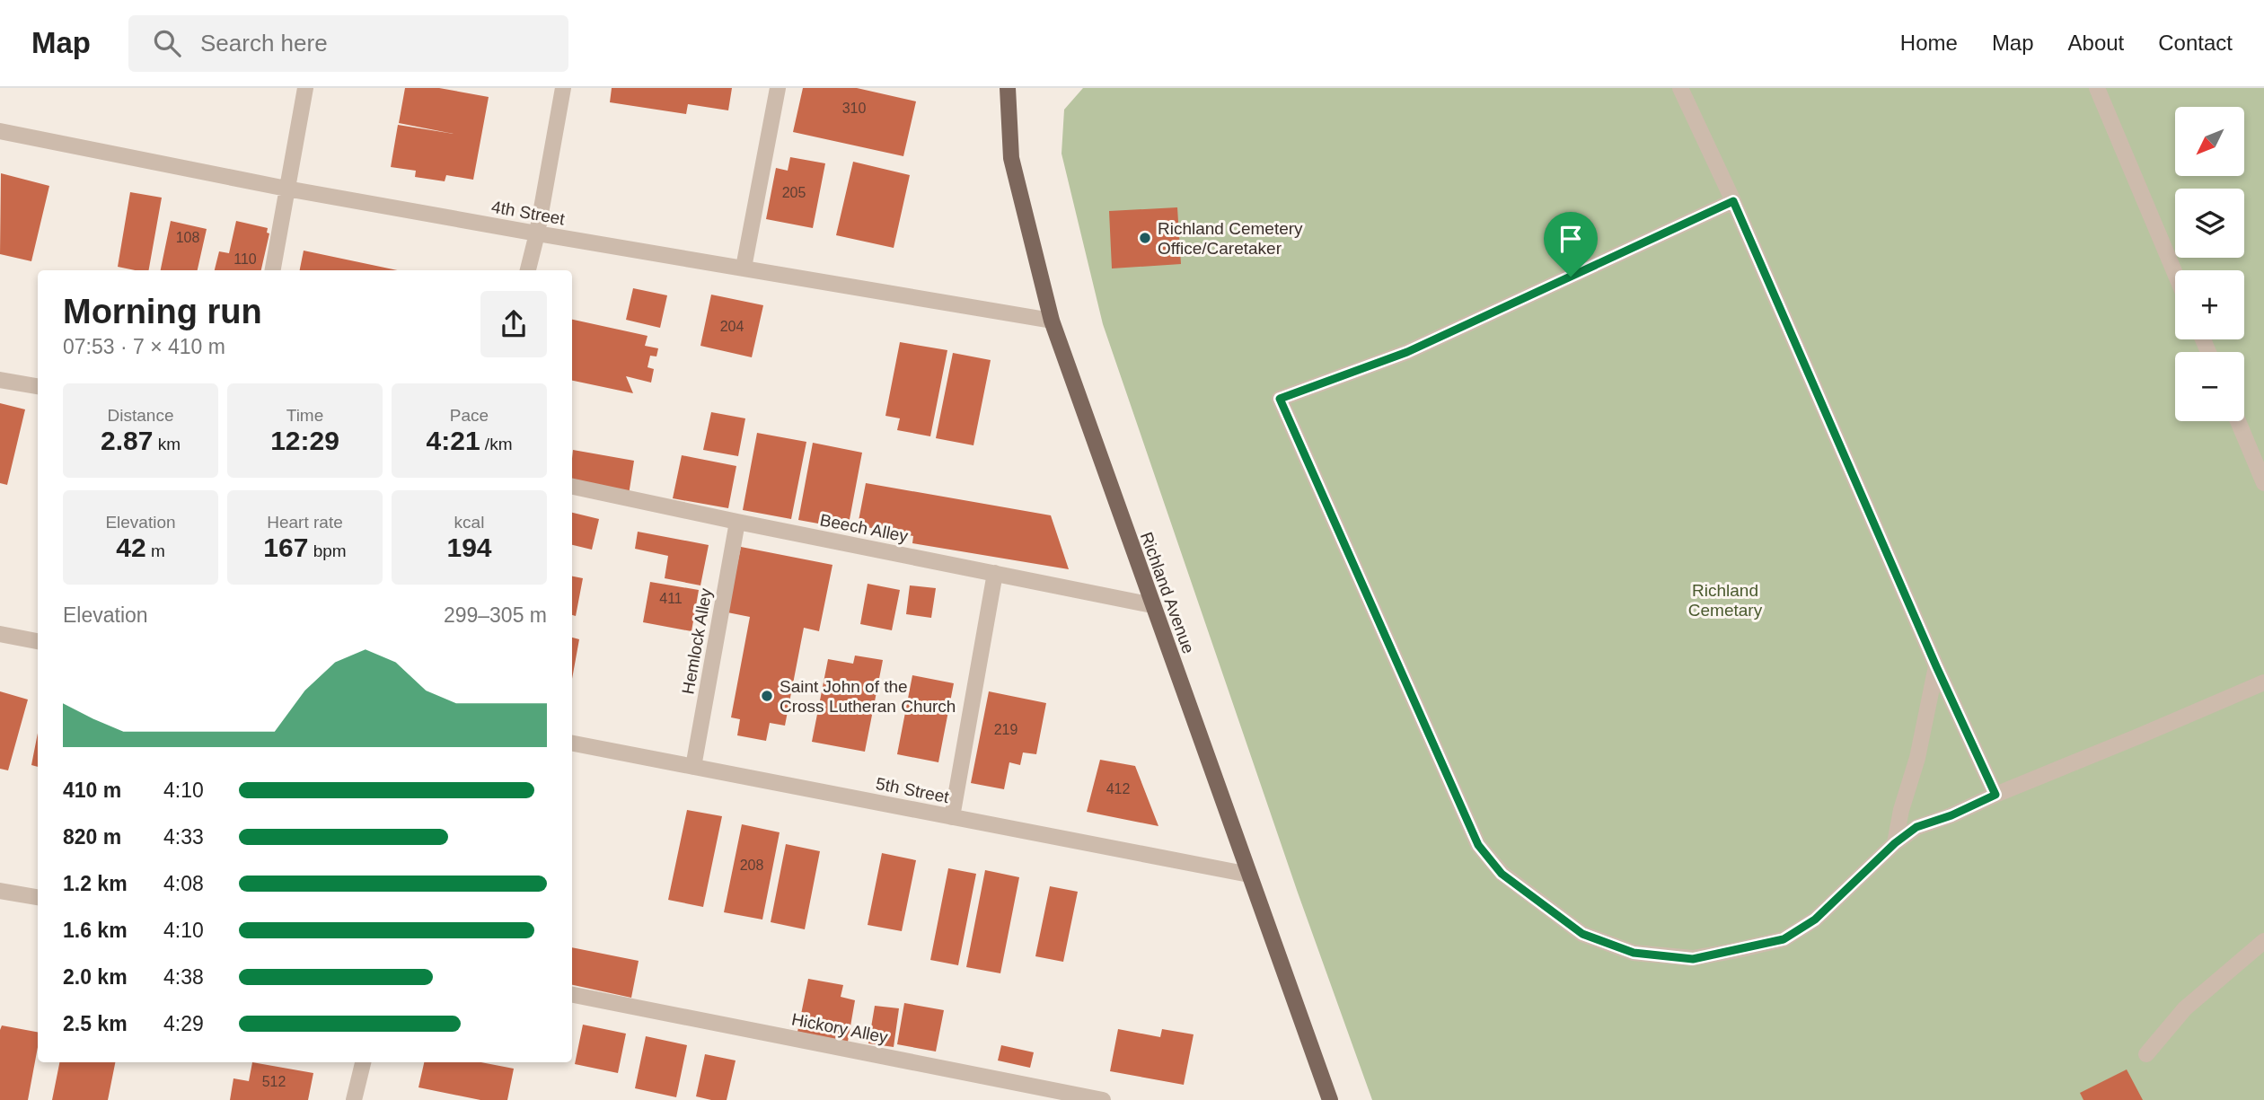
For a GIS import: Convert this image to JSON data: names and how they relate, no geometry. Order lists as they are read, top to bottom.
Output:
{
  "streets": {
    "main road": ["Richland Avenue"],
    "street": [
      "4th Street",
      "Beech Alley",
      "Hemlock Alley",
      "5th Street",
      "Hickory Alley"
    ]
  },
  "crossings": [
    ["4th Street", "Richland Avenue"],
    ["Beech Alley", "Richland Avenue"],
    ["Beech Alley", "Hemlock Alley"],
    ["Richland Avenue", "5th Street"],
    ["Hemlock Alley", "5th Street"]
  ],
  "parks": ["Richland Cemetary"],
  "places": ["Richland Cemetery Office/Caretaker", "Saint John of the Cross Lutheran Church"],
  "house_numbers": [
    "310",
    "205",
    "108",
    "110",
    "204",
    "411",
    "219",
    "412",
    "208",
    "512"
  ],
  "north": "bottom left",
  "page": {
    "header": "Map",
    "search": "Search here",
    "nav": [
      "Home",
      "Map",
      "About",
      "Contact"
    ],
    "map_buttons": ["+", "−"],
    "heading": ["Morning run", "07:53 · 7 × 410 m"],
    "stats": [
      ["Distance", "2.87 km"],
      ["Time", "12:29"],
      ["Pace", "4:21 /km"],
      ["Elevation", "42 m"],
      ["Heart rate", "167 bpm"],
      ["kcal", "194"]
    ],
    "chart": ["Elevation", "299–305 m"],
    "list": [
      {
        "name": "410 m",
        "note": "4:10"
      },
      {
        "name": "820 m",
        "note": "4:33"
      },
      {
        "name": "1.2 km",
        "note": "4:08"
      },
      {
        "name": "1.6 km",
        "note": "4:10"
      },
      {
        "name": "2.0 km",
        "note": "4:38"
      },
      {
        "name": "2.5 km",
        "note": "4:29"
      }
    ]
  }
}
